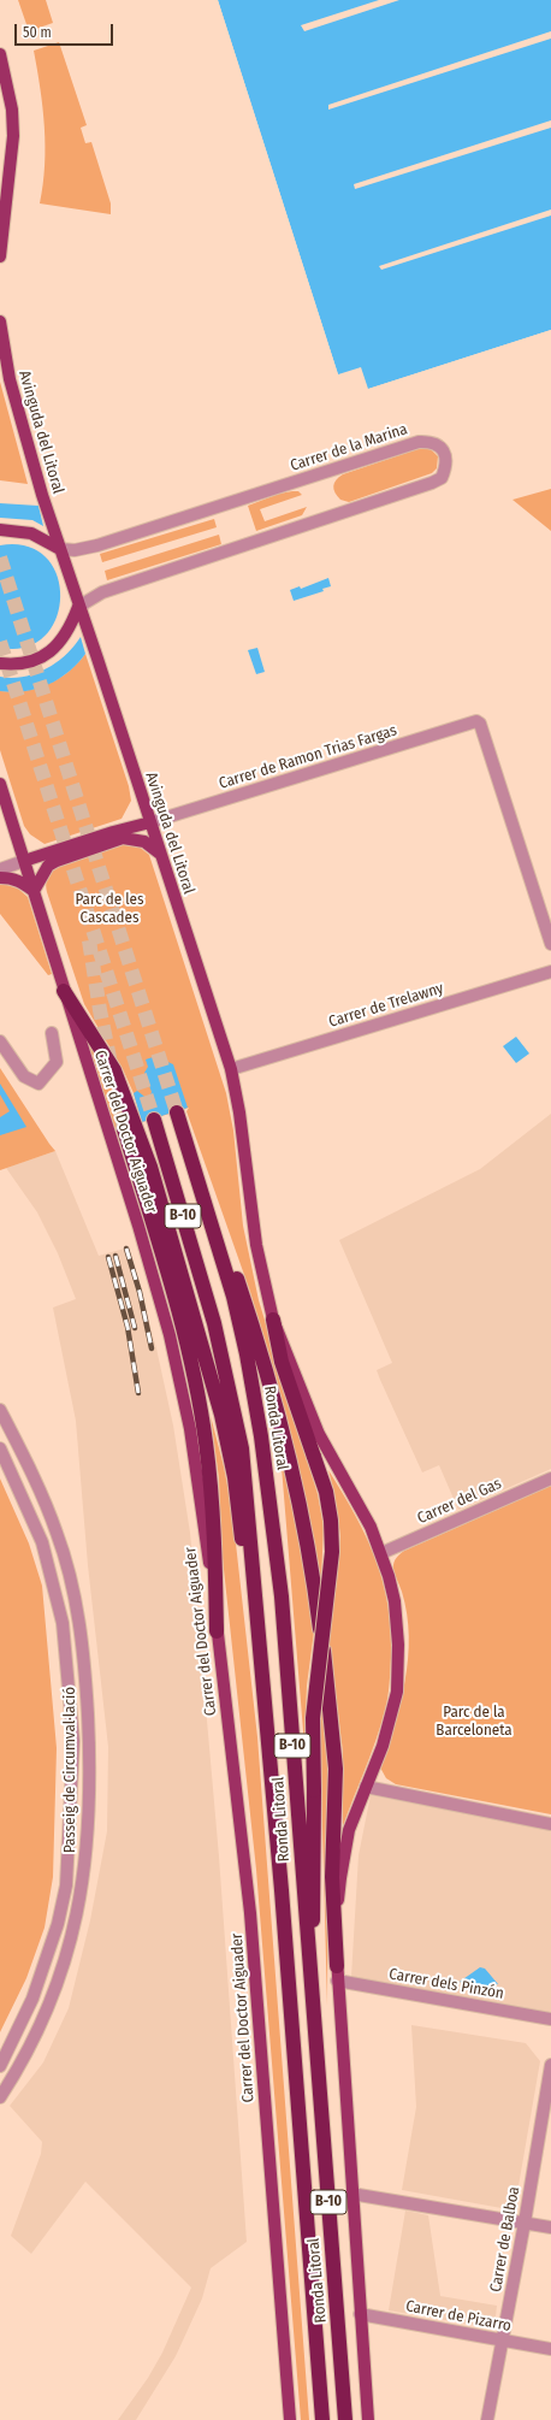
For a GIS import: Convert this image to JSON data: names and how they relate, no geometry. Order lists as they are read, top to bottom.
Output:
{
  "streets": {
    "highway": ["B-10", "Ronda Litoral"],
    "main road": ["Avinguda del Litoral", "Carrer del Doctor Aiguader"],
    "street": [
      "Carrer de la Marina",
      "Carrer de Ramon Trias Fargas",
      "Carrer de Trelawny",
      "Carrer del Gas",
      "Passeig de Circumval·lació",
      "Carrer dels Pinzón",
      "Carrer de Balboa",
      "Carrer de Pizarro"
    ]
  },
  "crossings": [
    ["Avinguda del Litoral", "Carrer de la Marina"],
    ["Avinguda del Litoral", "Carrer de Ramon Trias Fargas"],
    ["Avinguda del Litoral", "Carrer de Trelawny"],
    ["Carrer de Balboa", "Carrer de Pizarro"]
  ],
  "parks": ["Parc de les Cascades", "Parc de la Barceloneta"],
  "scale_bar": "50 m"
}
